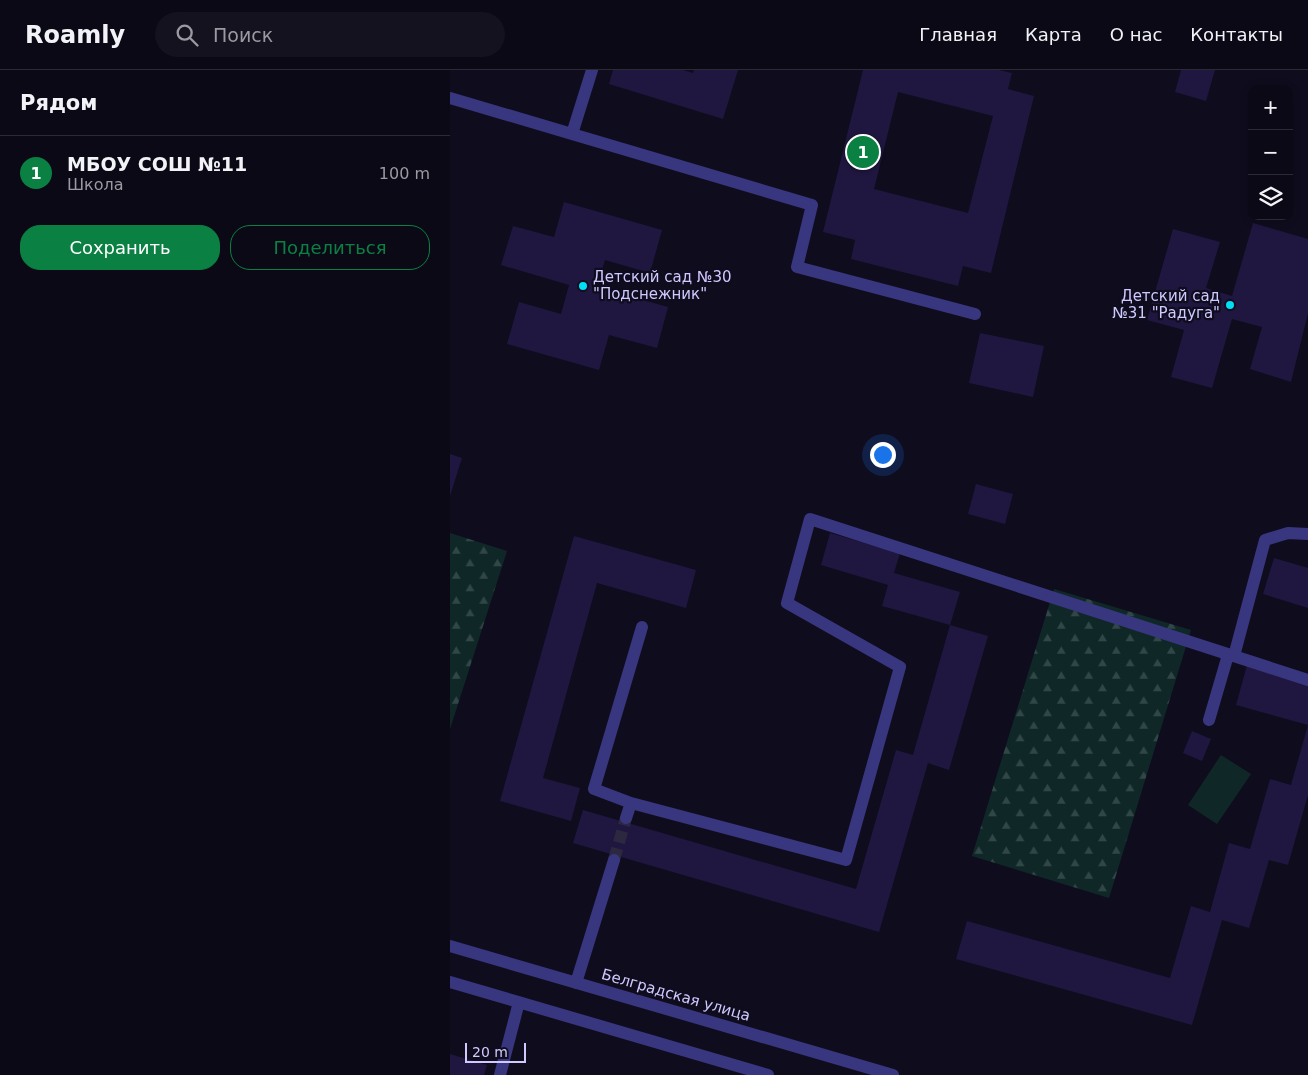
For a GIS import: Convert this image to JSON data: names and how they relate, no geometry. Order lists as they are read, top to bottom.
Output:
{
  "streets": {
    "street": ["Белградская улица"]
  },
  "places": ["Детский сад №30 \"Подснежник\"", "Детский сад №31 \"Радуга\""],
  "scale_bar": "20 m",
  "page": {
    "header": "Roamly",
    "search": "Поиск",
    "nav": [
      "Главная",
      "Карта",
      "О нас",
      "Контакты"
    ],
    "heading": "Рядом",
    "map_buttons": ["+", "−"],
    "pins": "1",
    "list": [
      {
        "mark": "1",
        "name": "МБОУ СОШ №11",
        "note": "Школа",
        "value": "100 m"
      }
    ],
    "buttons": ["Сохранить", "Поделиться"],
    "scale": "20 m"
  }
}
